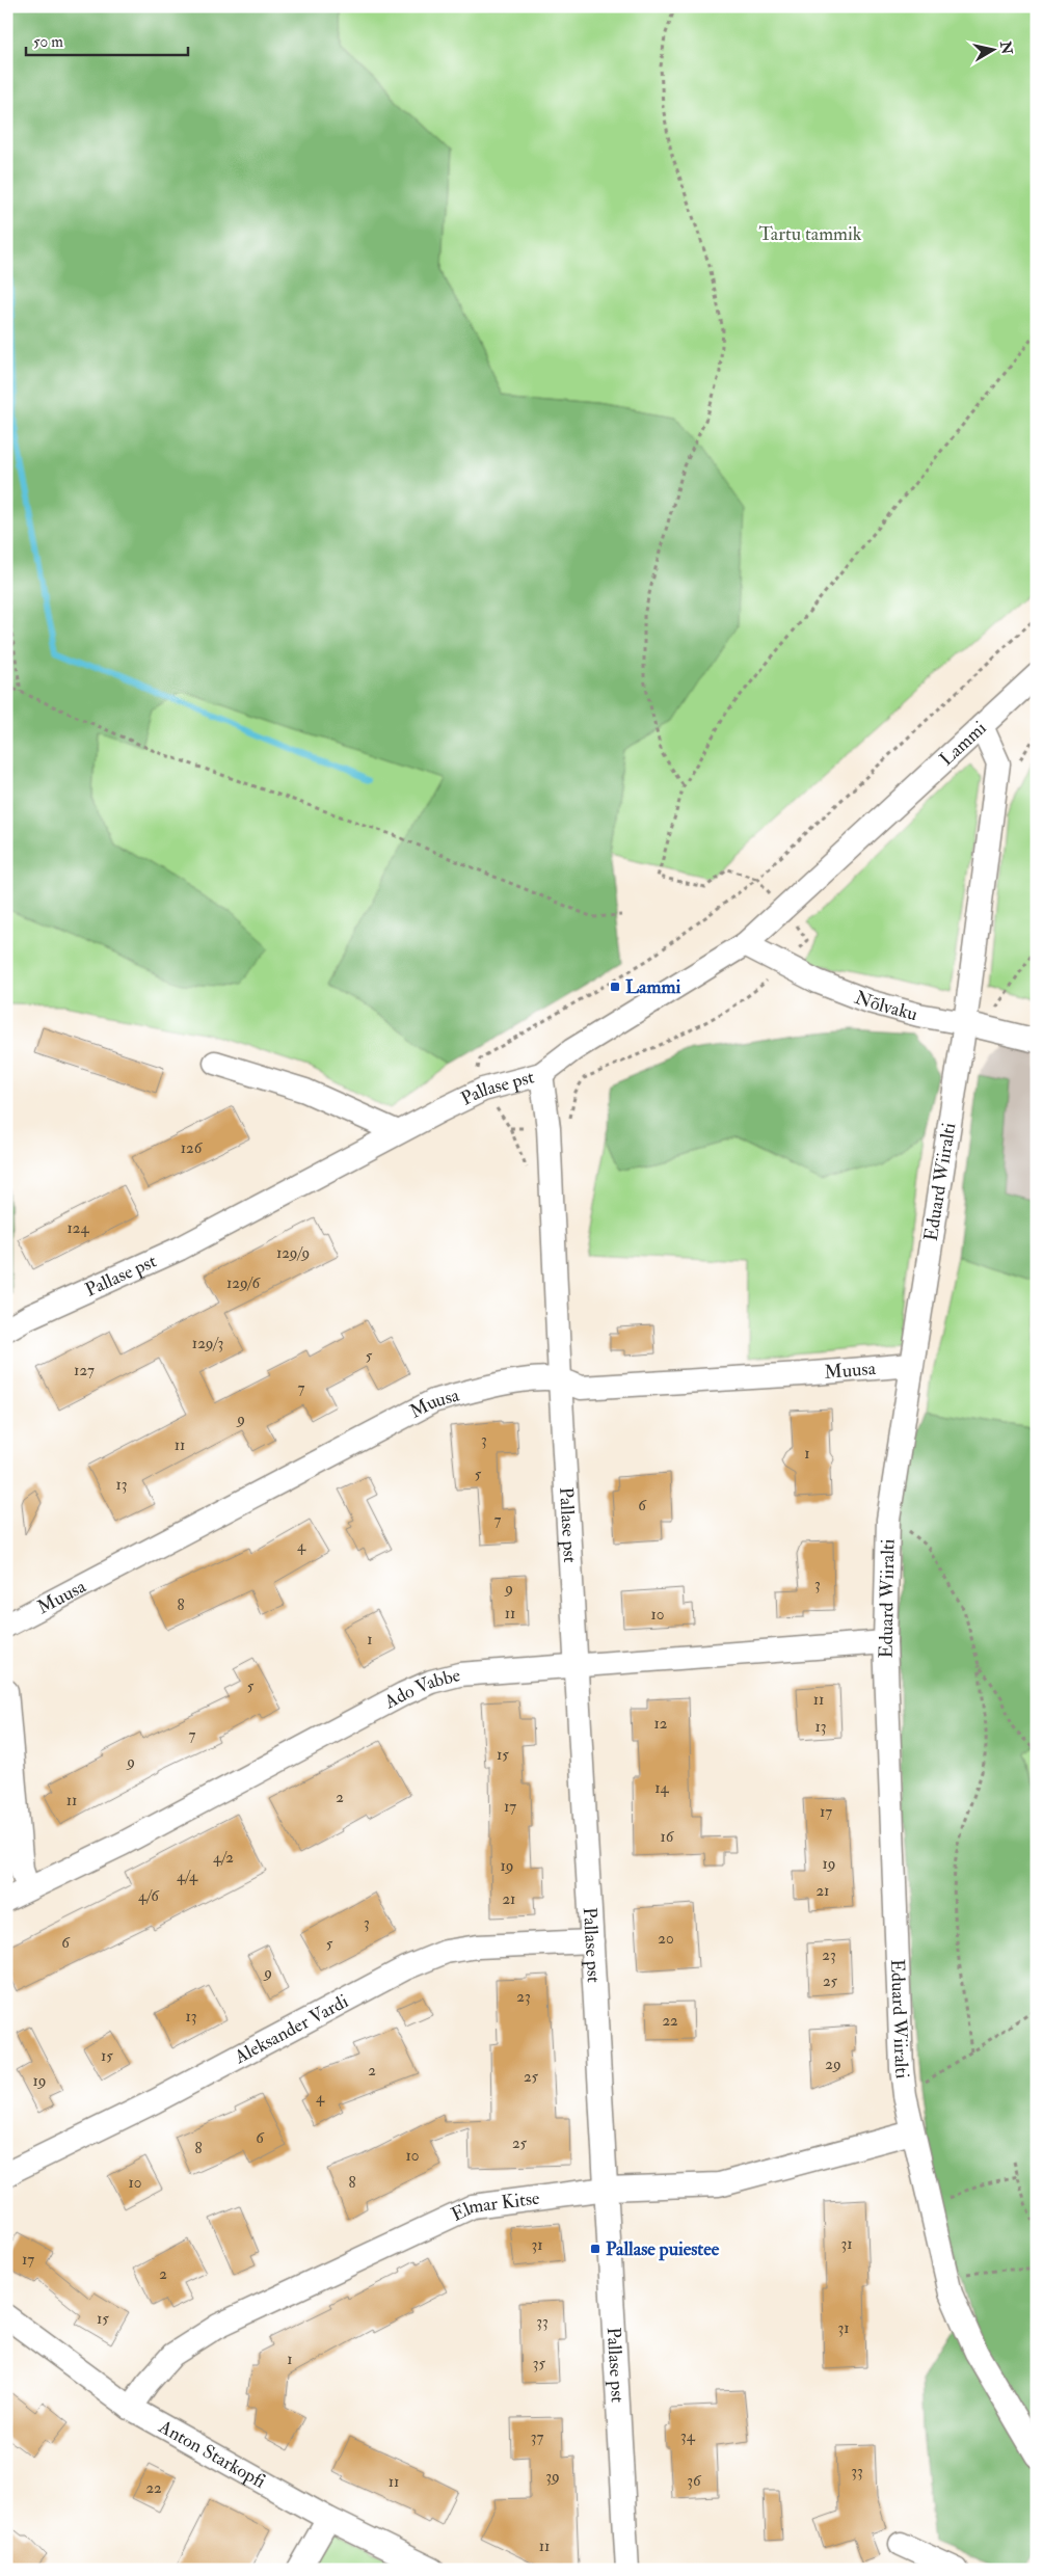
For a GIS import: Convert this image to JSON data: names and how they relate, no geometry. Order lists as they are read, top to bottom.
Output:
{
  "streets": {
    "street": [
      "Lammi",
      "Nõlvaku",
      "Pallase pst",
      "Eduard Wiiralti",
      "Muusa",
      "Ado Vabbe",
      "Aleksander Vardi",
      "Elmar Kitse",
      "Anton Starkopfi"
    ]
  },
  "crossings": [
    ["Lammi", "Nõlvaku"],
    ["Lammi", "Pallase pst"],
    ["Lammi", "Eduard Wiiralti"],
    ["Nõlvaku", "Eduard Wiiralti"],
    ["Pallase pst", "Muusa"],
    ["Pallase pst", "Ado Vabbe"],
    ["Pallase pst", "Aleksander Vardi"],
    ["Pallase pst", "Elmar Kitse"],
    ["Eduard Wiiralti", "Muusa"],
    ["Eduard Wiiralti", "Ado Vabbe"],
    ["Eduard Wiiralti", "Elmar Kitse"],
    ["Elmar Kitse", "Anton Starkopfi"]
  ],
  "parks": ["Tartu tammik"],
  "places": {
    "transit": ["Lammi", "Pallase puiestee"]
  },
  "house_numbers": [
    "126",
    "124",
    "129/9",
    "129/6",
    "129/3",
    "5",
    "127",
    "7",
    "9",
    "3",
    "11",
    "1",
    "5",
    "13",
    "6",
    "7",
    "4",
    "3",
    "9",
    "8",
    "11",
    "10",
    "1",
    "5",
    "11",
    "12",
    "13",
    "7",
    "15",
    "9",
    "14",
    "2",
    "11",
    "17",
    "17",
    "16",
    "4/2",
    "19",
    "19",
    "4/4",
    "21",
    "4/6",
    "21",
    "3",
    "20",
    "6",
    "5",
    "23",
    "9",
    "25",
    "23",
    "13",
    "22",
    "15",
    "29",
    "2",
    "25",
    "19",
    "4",
    "6",
    "25",
    "8",
    "10",
    "10",
    "8",
    "31",
    "31",
    "17",
    "2",
    "15",
    "33",
    "31",
    "1",
    "35",
    "34",
    "37",
    "33",
    "39",
    "36",
    "11",
    "22",
    "11"
  ],
  "scale_bar": "50 m",
  "north": "right"
}
